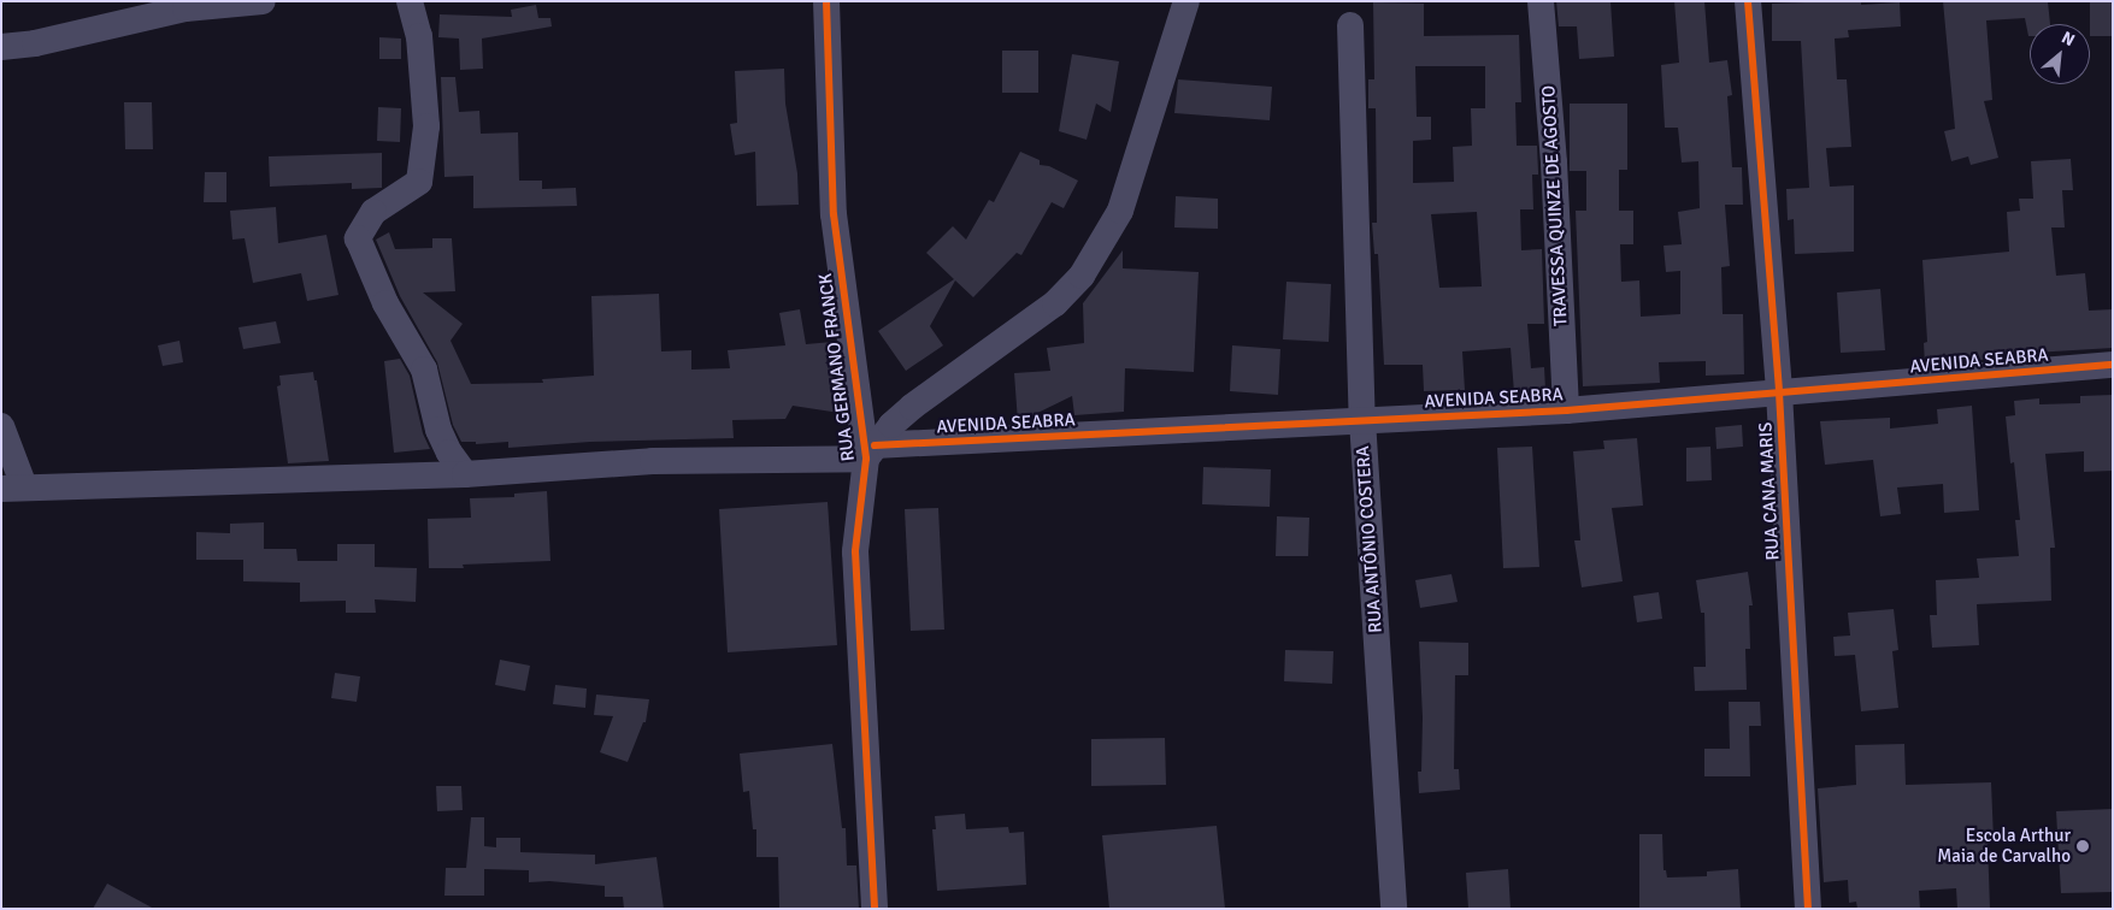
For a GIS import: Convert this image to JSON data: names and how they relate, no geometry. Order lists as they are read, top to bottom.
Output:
{
  "streets": {
    "street": [
      "TRAVESSA QUINZE DE AGOSTO",
      "AVENIDA SEABRA",
      "RUA GERMANO FRANCK",
      "RUA CANA MARIS",
      "RUA ANTÔNIO COSTERA"
    ]
  },
  "crossings": [
    ["TRAVESSA QUINZE DE AGOSTO", "AVENIDA SEABRA"],
    ["AVENIDA SEABRA", "RUA GERMANO FRANCK"],
    ["AVENIDA SEABRA", "RUA CANA MARIS"],
    ["AVENIDA SEABRA", "RUA ANTÔNIO COSTERA"]
  ],
  "places": ["Escola Arthur Maia de Carvalho"],
  "north": "top right"
}
